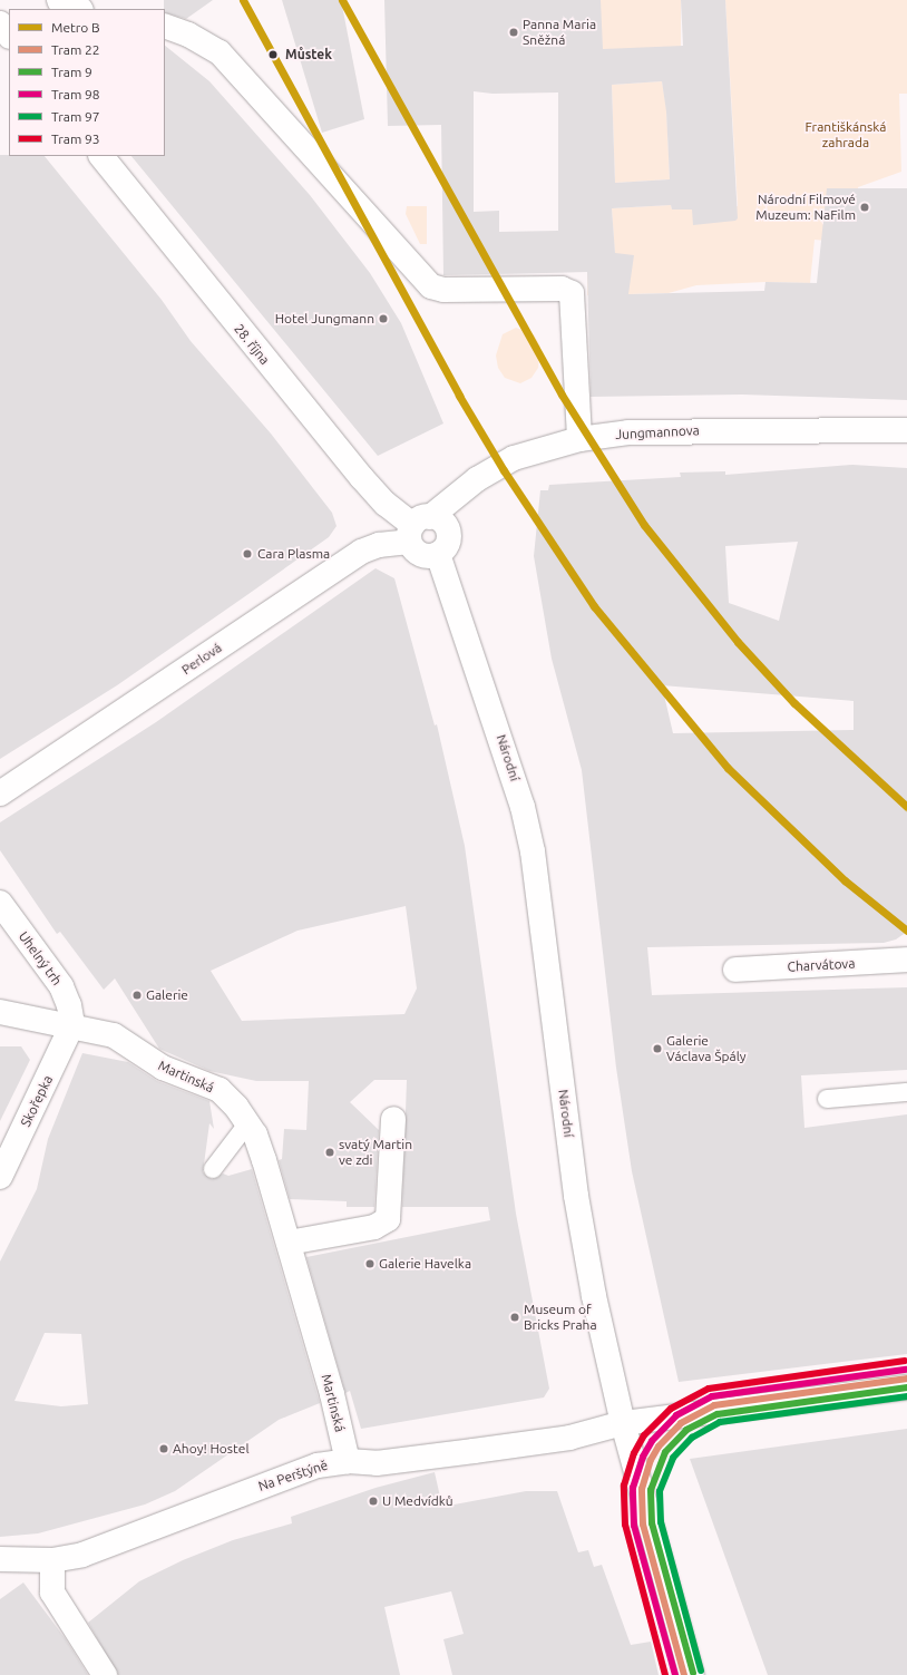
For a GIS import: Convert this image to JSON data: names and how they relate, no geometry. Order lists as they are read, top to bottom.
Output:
{
  "streets": {
    "street": [
      "28. října",
      "Jungmannova",
      "Perlová",
      "Národní",
      "Uhelný trh",
      "Charvátova",
      "Martinská",
      "Skořepka",
      "Na Perštýně"
    ]
  },
  "crossings": [
    ["28. října", "Jungmannova"],
    ["28. října", "Perlová"],
    ["Jungmannova", "Perlová"],
    ["Národní", "Na Perštýně"],
    ["Uhelný trh", "Martinská"],
    ["Uhelný trh", "Skořepka"],
    ["Martinská", "Skořepka"],
    ["Martinská", "Na Perštýně"]
  ],
  "parks": ["Františkánská zahrada"],
  "places": [
    "Panna Maria Sněžná",
    "Můstek",
    "Národní Filmové Muzeum: NaFilm",
    "Hotel Jungmann",
    "Cara Plasma",
    "Galerie",
    "Galerie Václava Špály",
    "svatý Martin ve zdi",
    "Galerie Havelka",
    "Museum of Bricks Praha",
    "Ahoy! Hostel",
    "U Medvídků"
  ],
  "lines": [
    "metro line B",
    "tram line 93",
    "tram line 98",
    "tram line 22",
    "tram line 9",
    "tram line 97"
  ],
  "legend": [
    "Metro B",
    "Tram 22",
    "Tram 9",
    "Tram 98",
    "Tram 97",
    "Tram 93"
  ]
}
